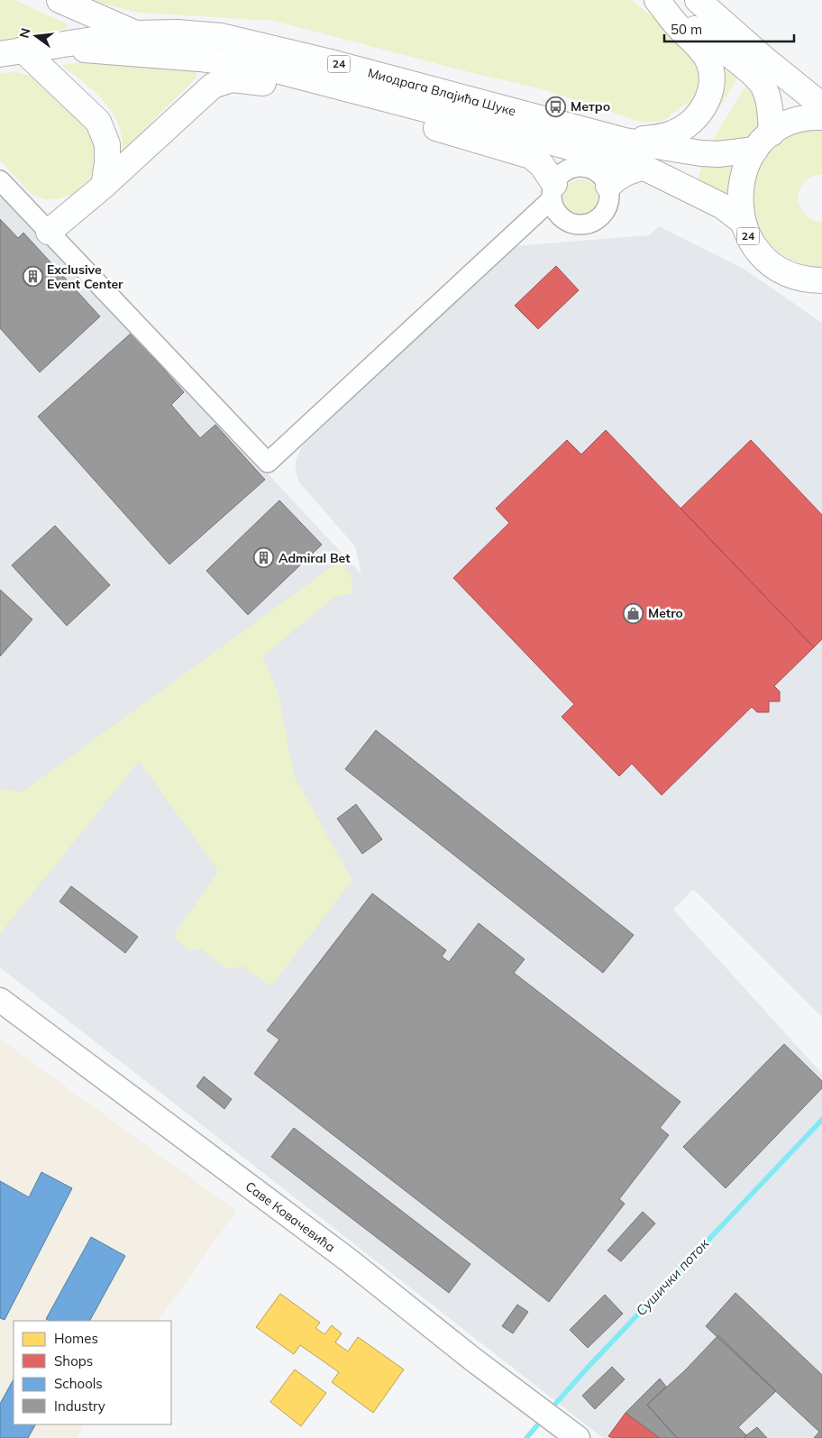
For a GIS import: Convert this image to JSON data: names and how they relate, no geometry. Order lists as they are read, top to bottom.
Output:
{
  "streets": {
    "main road": ["24", "Миодрага Влајића Шуке"],
    "street": ["Саве Ковачевића"]
  },
  "crossings": [
    ["24", "Миодрага Влајића Шуке"]
  ],
  "water": ["Сушички поток"],
  "places": {
    "bus stop": ["Метро"],
    "building": ["Exclusive Event Center", "Admiral Bet"],
    "shop": ["Metro"]
  },
  "legend": [
    "Homes",
    "Shops",
    "Schools",
    "Industry"
  ],
  "scale_bar": "50 m",
  "north": "left"
}
